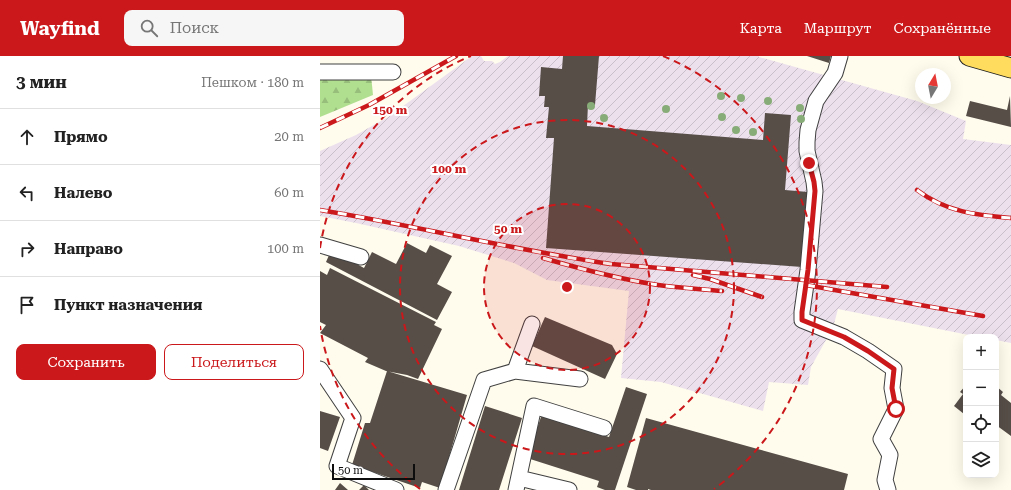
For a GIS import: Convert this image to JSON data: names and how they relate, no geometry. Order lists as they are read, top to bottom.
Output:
{
  "scale_bar": "50 m",
  "north": "top",
  "page": {
    "header": "Wayfind",
    "search": "Поиск",
    "nav": ["Карта", "Маршрут", "Сохранённые"],
    "heading": ["3 мин", "Пешком · 180 m"],
    "list": [
      ["Прямо", "20 m"],
      ["Налево", "60 m"],
      ["Направо", "100 m"],
      "Пункт назначения"
    ],
    "buttons": ["Сохранить", "Поделиться"],
    "map_buttons": ["+", "−"],
    "scale": "50 m"
  },
  "rings": ["150 m", "100 m", "50 m"]
}
